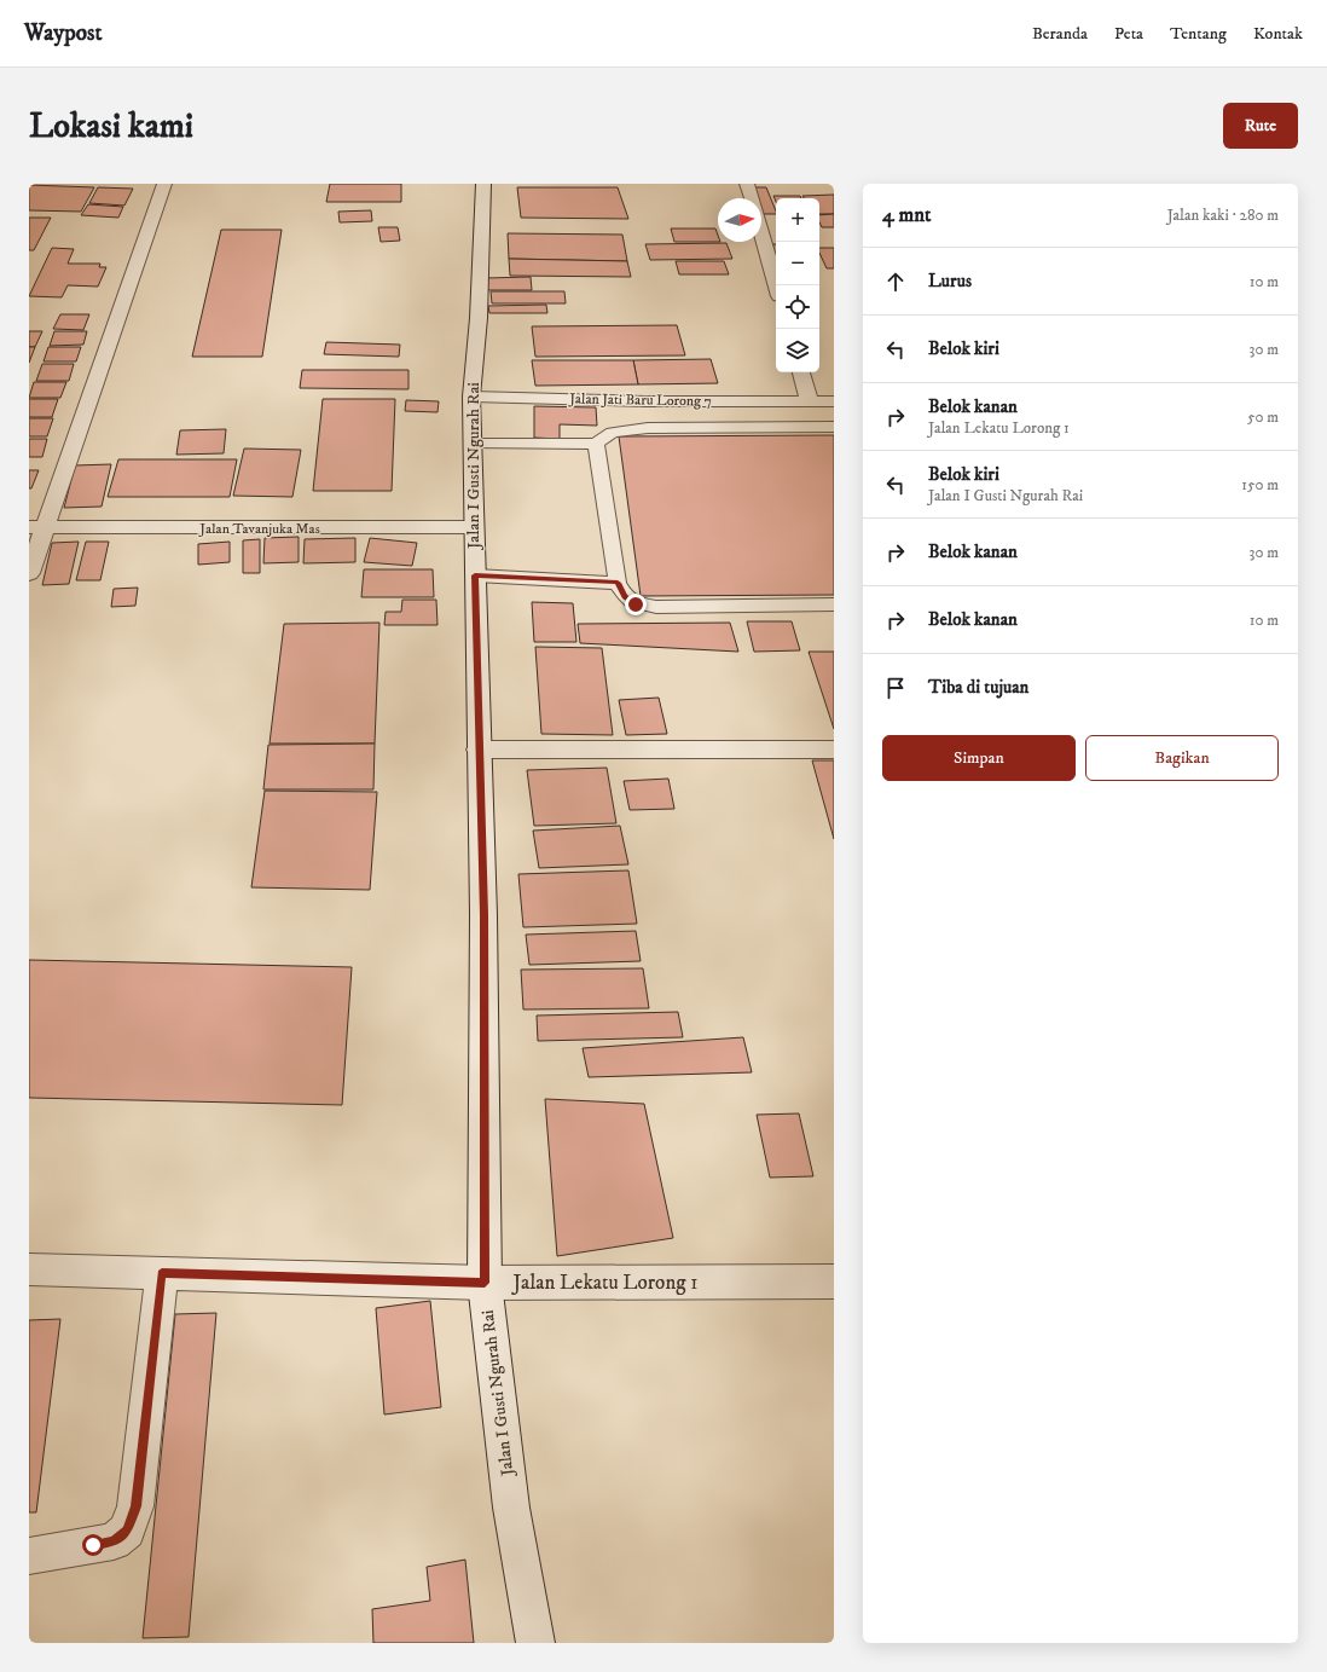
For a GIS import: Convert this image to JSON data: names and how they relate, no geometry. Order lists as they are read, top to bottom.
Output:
{
  "streets": {
    "street": [
      "Jalan Jati Baru Lorong 7",
      "Jalan I Gusti Ngurah Rai",
      "Jalan Tavanjuka Mas",
      "Jalan Lekatu Lorong 1"
    ]
  },
  "crossings": [
    ["Jalan Jati Baru Lorong 7", "Jalan I Gusti Ngurah Rai"],
    ["Jalan I Gusti Ngurah Rai", "Jalan Tavanjuka Mas"],
    ["Jalan I Gusti Ngurah Rai", "Jalan Lekatu Lorong 1"]
  ],
  "north": "right",
  "page": {
    "header": "Waypost",
    "nav": [
      "Beranda",
      "Peta",
      "Tentang",
      "Kontak"
    ],
    "buttons": [
      "Rute",
      ["Simpan", "Bagikan"]
    ],
    "title": "Lokasi kami",
    "heading": ["4 mnt", "Jalan kaki · 280 m"],
    "map_buttons": ["+", "−"],
    "list": [
      ["Lurus", "10 m"],
      ["Belok kiri", "30 m"],
      ["Belok kanan", "Jalan Lekatu Lorong 1", "50 m"],
      ["Belok kiri", "Jalan I Gusti Ngurah Rai", "150 m"],
      ["Belok kanan", "30 m"],
      ["Belok kanan", "10 m"],
      "Tiba di tujuan"
    ]
  }
}
